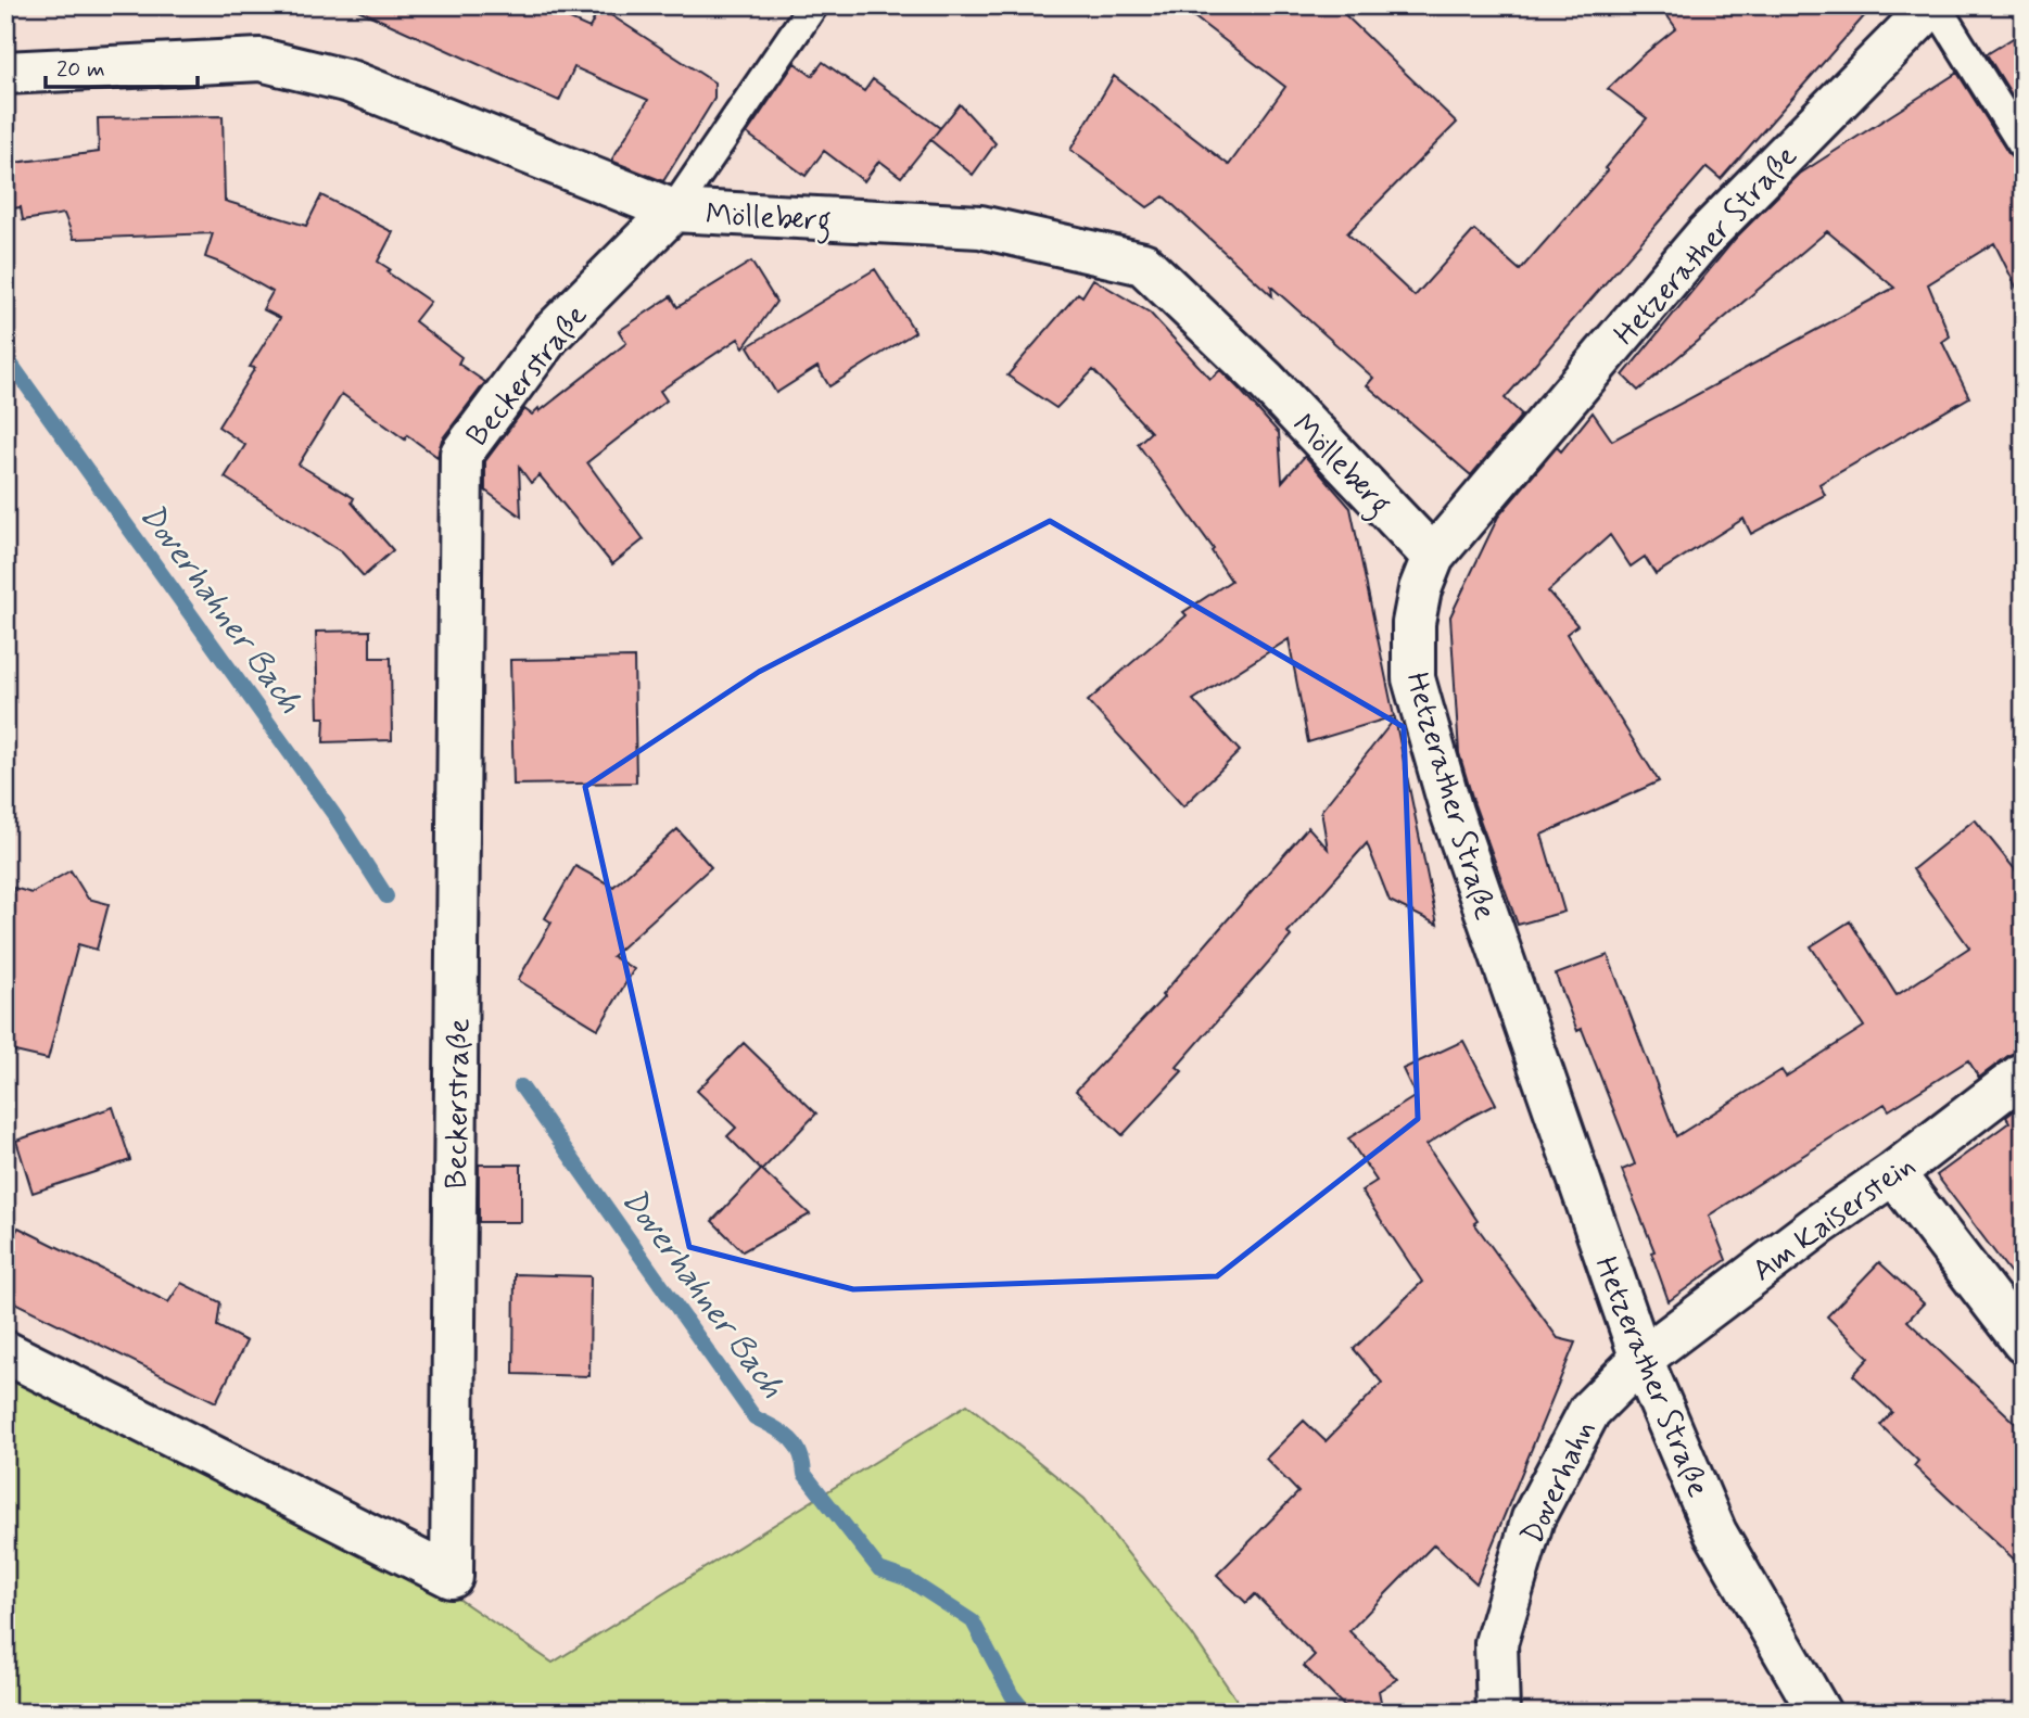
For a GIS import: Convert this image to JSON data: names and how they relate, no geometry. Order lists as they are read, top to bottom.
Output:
{
  "streets": {
    "street": [
      "Mölleberg",
      "Hetzerather Straße",
      "Beckerstraße",
      "Am Kaiserstein",
      "Doverhahn"
    ]
  },
  "crossings": [
    ["Mölleberg", "Hetzerather Straße"],
    ["Mölleberg", "Beckerstraße"],
    ["Hetzerather Straße", "Am Kaiserstein"],
    ["Hetzerather Straße", "Doverhahn"],
    ["Am Kaiserstein", "Doverhahn"]
  ],
  "water": ["Doverhahner Bach"],
  "scale_bar": "20 m"
}
